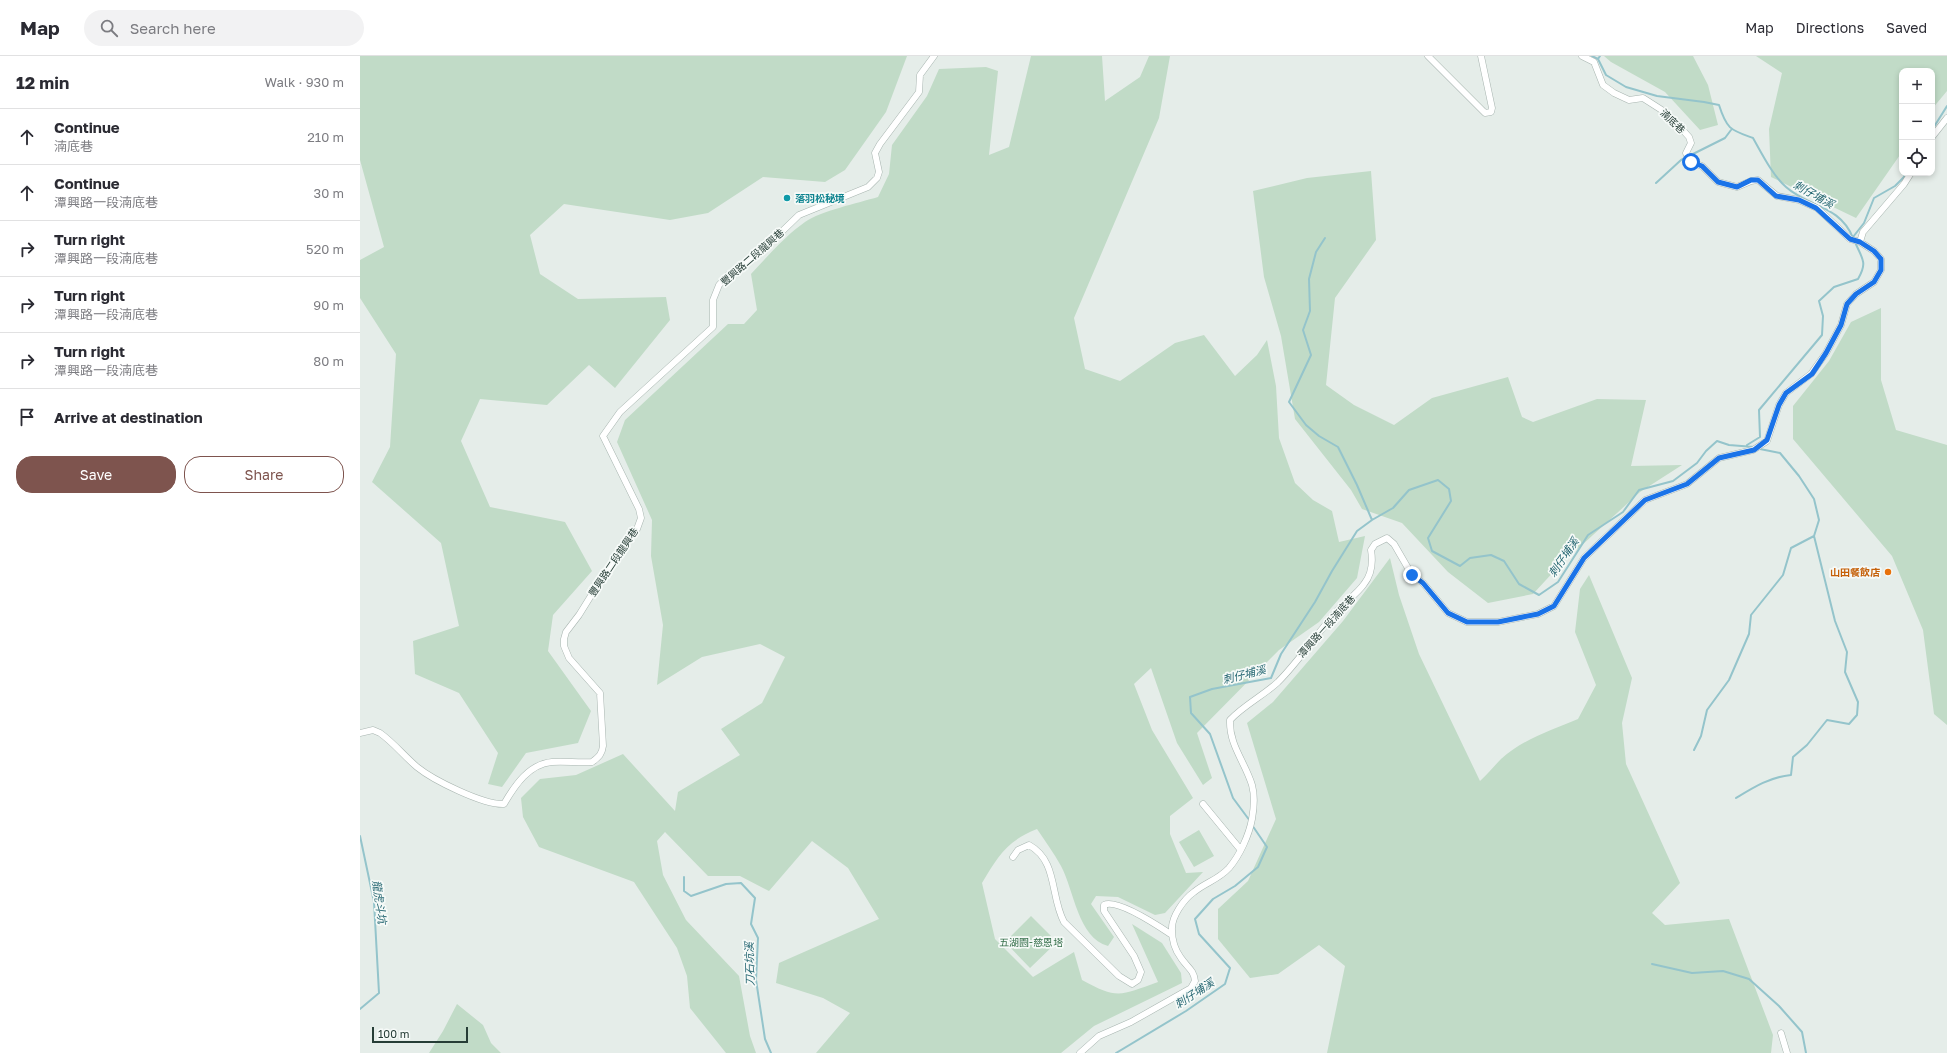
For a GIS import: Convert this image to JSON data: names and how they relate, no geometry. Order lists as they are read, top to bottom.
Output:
{
  "streets": {
    "street": ["湳底巷", "豐興路二段龍興巷", "潭興路一段湳底巷"]
  },
  "crossings": [
    ["湳底巷", "潭興路一段湳底巷"]
  ],
  "water": ["刺仔埔溪", "龍虎斗坑", "刀石坑溪"],
  "parks": ["五湖園-慈恩塔"],
  "places": ["落羽松秘境", "山田餐飲店"],
  "scale_bar": "100 m",
  "page": {
    "header": "Map",
    "search": "Search here",
    "nav": ["Map", "Directions", "Saved"],
    "heading": ["12 min", "Walk · 930 m"],
    "map_buttons": ["+", "−"],
    "list": [
      ["Continue", "湳底巷", "210 m"],
      ["Continue", "潭興路一段湳底巷", "30 m"],
      ["Turn right", "潭興路一段湳底巷", "520 m"],
      ["Turn right", "潭興路一段湳底巷", "90 m"],
      ["Turn right", "潭興路一段湳底巷", "80 m"],
      "Arrive at destination"
    ],
    "buttons": ["Save", "Share"],
    "scale": "100 m"
  }
}
